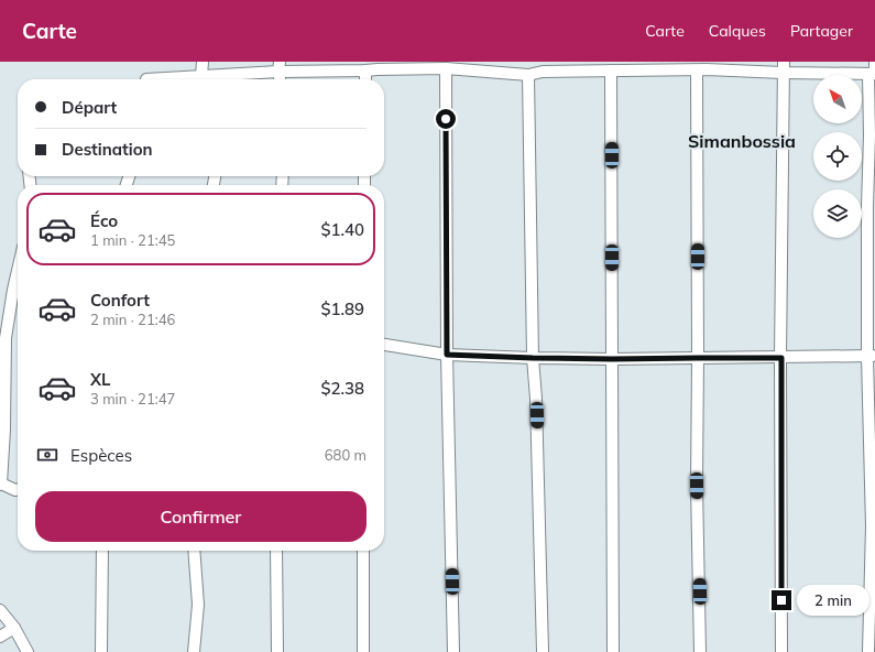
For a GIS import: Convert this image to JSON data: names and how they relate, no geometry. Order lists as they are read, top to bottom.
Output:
{
  "districts": ["Simanbossia"],
  "north": "top left",
  "page": {
    "header": "Carte",
    "nav": ["Carte", "Calques", "Partager"],
    "banner": ["Départ", "Destination"],
    "list": [
      {
        "name": "Éco",
        "note": "1 min · 21:45",
        "value": "$1.40"
      },
      {
        "name": "Confort",
        "note": "2 min · 21:46",
        "value": "$1.89"
      },
      {
        "name": "XL",
        "note": "3 min · 21:47",
        "value": "$2.38"
      }
    ],
    "pay": ["Espèces", "680 m"],
    "buttons": "Confirmer",
    "bubble": "2 min"
  }
}
